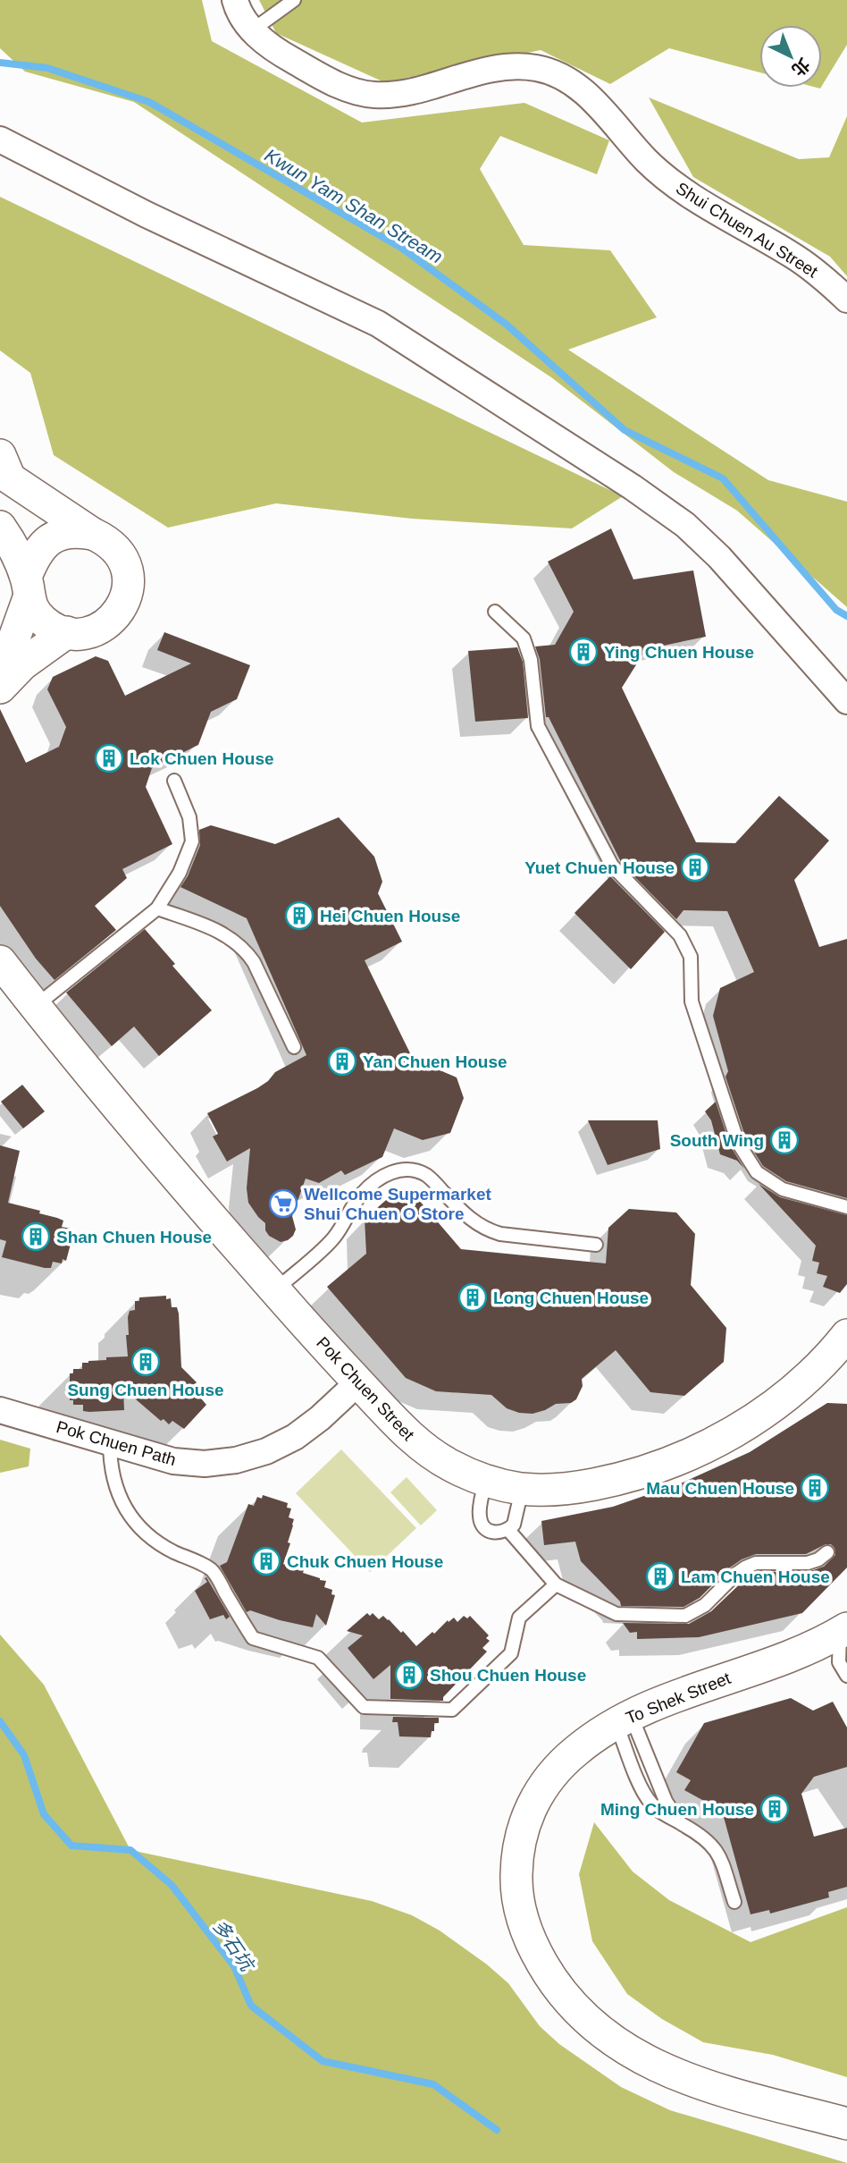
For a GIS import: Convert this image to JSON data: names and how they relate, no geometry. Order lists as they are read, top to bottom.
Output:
{
  "streets": {
    "street": [
      "Shui Chuen Au Street",
      "Pok Chuen Street",
      "Pok Chuen Path",
      "To Shek Street"
    ]
  },
  "crossings": [
    ["Pok Chuen Street", "Pok Chuen Path"]
  ],
  "water": ["Kwun Yam Shan Stream", "多石坑"],
  "places": {
    "building": [
      "Ying Chuen House",
      "Lok Chuen House",
      "Yuet Chuen House",
      "Hei Chuen House",
      "Yan Chuen House",
      "South Wing",
      "Shan Chuen House",
      "Long Chuen House",
      "Sung Chuen House",
      "Mau Chuen House",
      "Chuk Chuen House",
      "Lam Chuen House",
      "Shou Chuen House",
      "Ming Chuen House"
    ],
    "supermarket": ["Wellcome Supermarket Shui Chuen O Store"]
  },
  "north": "bottom right"
}
